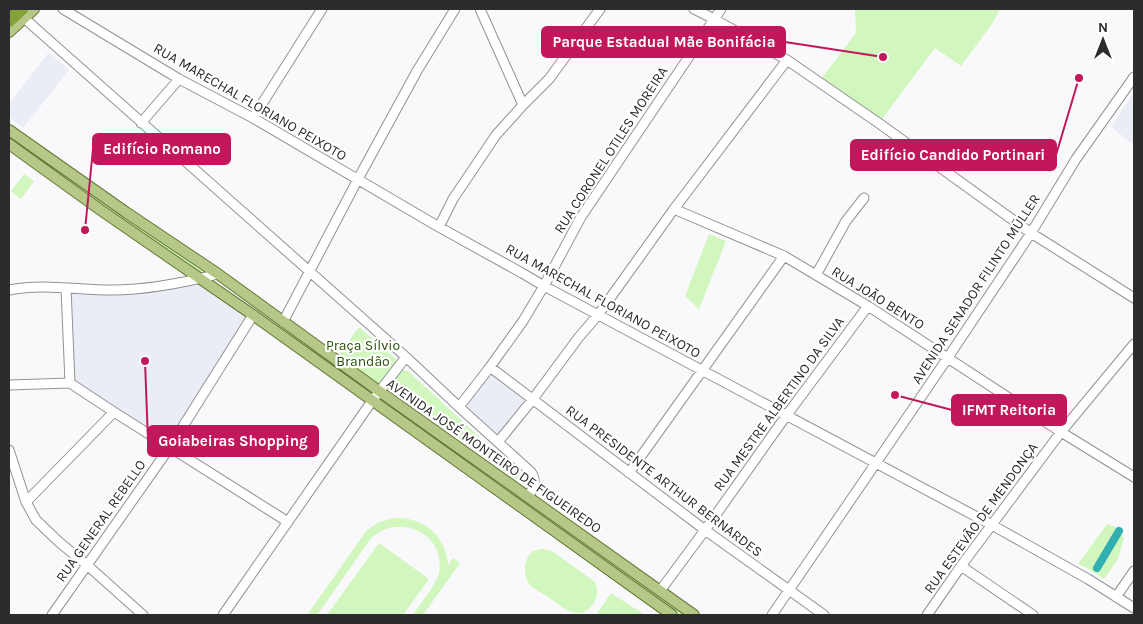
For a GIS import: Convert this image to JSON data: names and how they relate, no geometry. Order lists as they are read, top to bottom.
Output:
{
  "streets": {
    "main road": ["AVENIDA JOSÉ MONTEIRO DE FIGUEIREDO"],
    "street": [
      "RUA MARECHAL FLORIANO PEIXOTO",
      "RUA CORONEL OTILES MOREIRA",
      "AVENIDA SENADOR FILINTO MÜLLER",
      "RUA JOÃO BENTO",
      "RUA MESTRE ALBERTINO DA SILVA",
      "RUA PRESIDENTE ARTHUR BERNARDES",
      "RUA ESTEVÃO DE MENDONÇA",
      "RUA GENERAL REBELLO"
    ]
  },
  "crossings": [
    ["RUA MARECHAL FLORIANO PEIXOTO", "RUA CORONEL OTILES MOREIRA"],
    ["RUA MARECHAL FLORIANO PEIXOTO", "AVENIDA SENADOR FILINTO MÜLLER"],
    ["RUA MARECHAL FLORIANO PEIXOTO", "RUA MESTRE ALBERTINO DA SILVA"],
    ["RUA MARECHAL FLORIANO PEIXOTO", "RUA ESTEVÃO DE MENDONÇA"],
    ["RUA CORONEL OTILES MOREIRA", "RUA PRESIDENTE ARTHUR BERNARDES"],
    ["AVENIDA SENADOR FILINTO MÜLLER", "RUA JOÃO BENTO"],
    ["AVENIDA SENADOR FILINTO MÜLLER", "RUA PRESIDENTE ARTHUR BERNARDES"],
    ["RUA JOÃO BENTO", "RUA MESTRE ALBERTINO DA SILVA"],
    ["RUA JOÃO BENTO", "RUA ESTEVÃO DE MENDONÇA"],
    ["RUA MESTRE ALBERTINO DA SILVA", "AVENIDA JOSÉ MONTEIRO DE FIGUEIREDO"],
    ["RUA MESTRE ALBERTINO DA SILVA", "RUA PRESIDENTE ARTHUR BERNARDES"],
    ["AVENIDA JOSÉ MONTEIRO DE FIGUEIREDO", "RUA GENERAL REBELLO"]
  ],
  "parks": ["Praça Sílvio Brandão"],
  "places": [
    "Parque Estadual Mãe Bonifácia",
    "Edifício Candido Portinari",
    "Edifício Romano",
    "Goiabeiras Shopping",
    "IFMT Reitoria"
  ],
  "north": "top"
}
